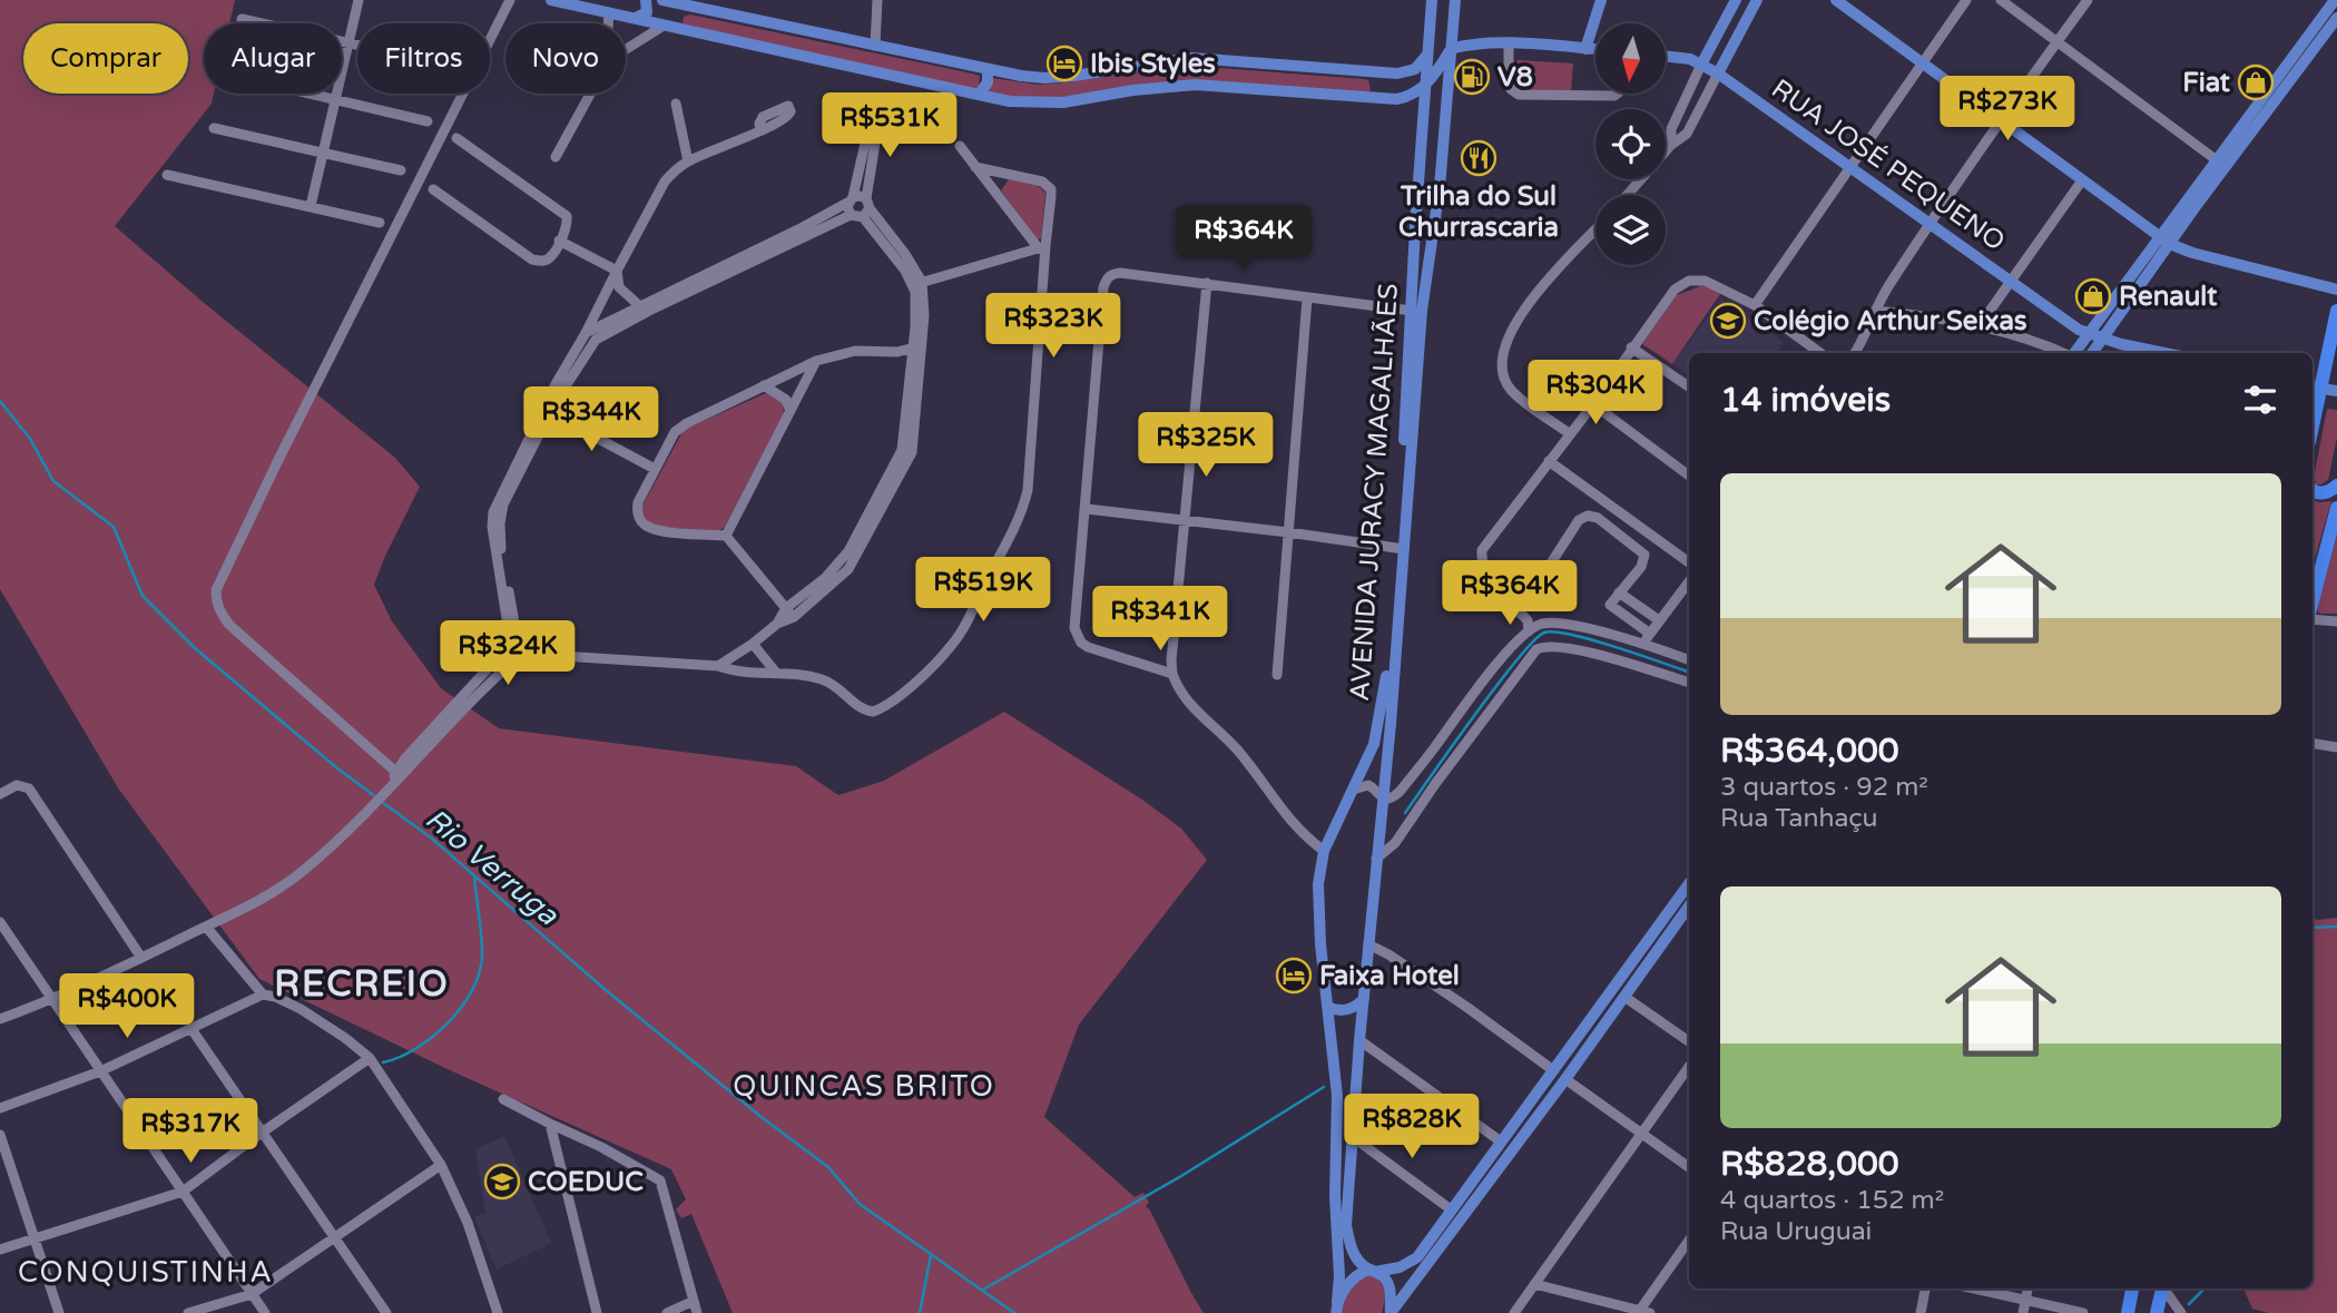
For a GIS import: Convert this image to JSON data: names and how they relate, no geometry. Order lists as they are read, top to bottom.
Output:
{
  "streets": {
    "main road": ["RUA JOSÉ PEQUENO", "AVENIDA JURACY MAGALHÃES"]
  },
  "districts": ["RECREIO", "QUINCAS BRITO", "CONQUISTINHA"],
  "water": ["Rio Verruga"],
  "places": {
    "hotel": ["Ibis Styles", "Faixa Hotel"],
    "fuel station": ["V8"],
    "shop": ["Fiat", "Renault"],
    "restaurant": ["Trilha do Sul Churrascaria"],
    "school or university": ["Colégio Arthur Seixas", "COEDUC"]
  },
  "north": "bottom",
  "page": {
    "chip": [
      "Comprar",
      "Alugar",
      "Filtros",
      "Novo"
    ],
    "price": [
      "R$273K",
      "R$531K",
      "R$364K",
      "R$323K",
      "R$304K",
      "R$344K",
      "R$325K",
      "R$519K",
      "R$364K",
      "R$341K",
      "R$324K",
      "R$400K",
      "R$828K",
      "R$317K"
    ],
    "heading": "14 imóveis",
    "list": [
      {
        "name": "R$364,000",
        "note": "3 quartos · 92 m² · Rua Tanhaçu"
      },
      {
        "name": "R$828,000",
        "note": "4 quartos · 152 m² · Rua Uruguai"
      }
    ]
  }
}
